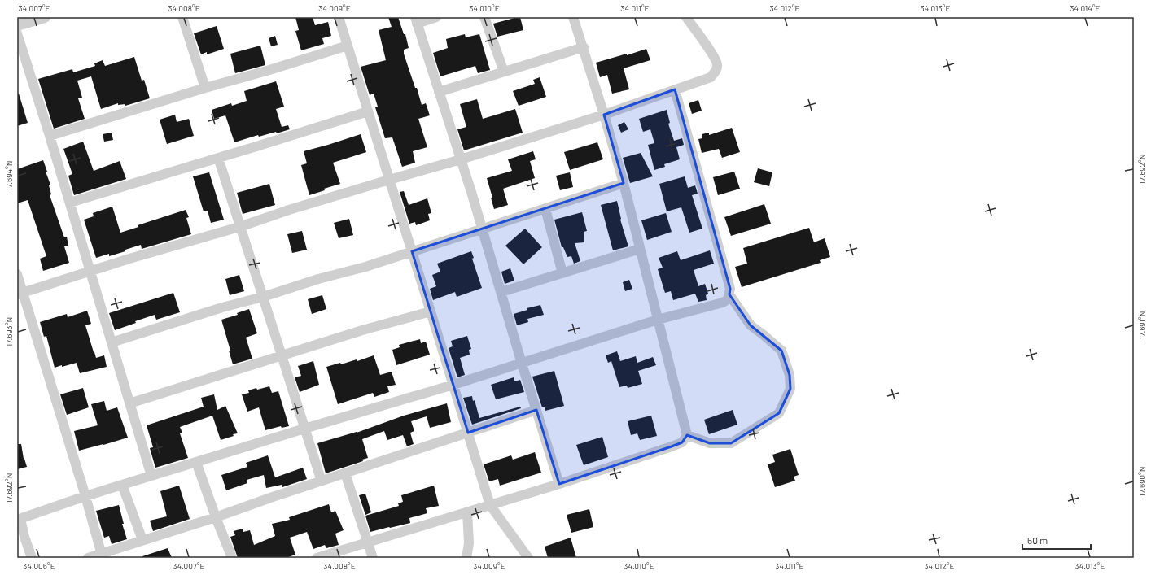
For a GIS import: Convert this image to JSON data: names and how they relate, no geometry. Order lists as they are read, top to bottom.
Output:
{
  "scale_bar": "50 m",
  "coordinates": [
    "34.007°E",
    "34.008°E",
    "34.009°E",
    "34.010°E",
    "34.011°E",
    "34.012°E",
    "34.013°E",
    "34.014°E",
    "17.692°N",
    "17.694°N",
    "17.691°N",
    "17.693°N",
    "17.690°N",
    "34.006°E"
  ]
}
